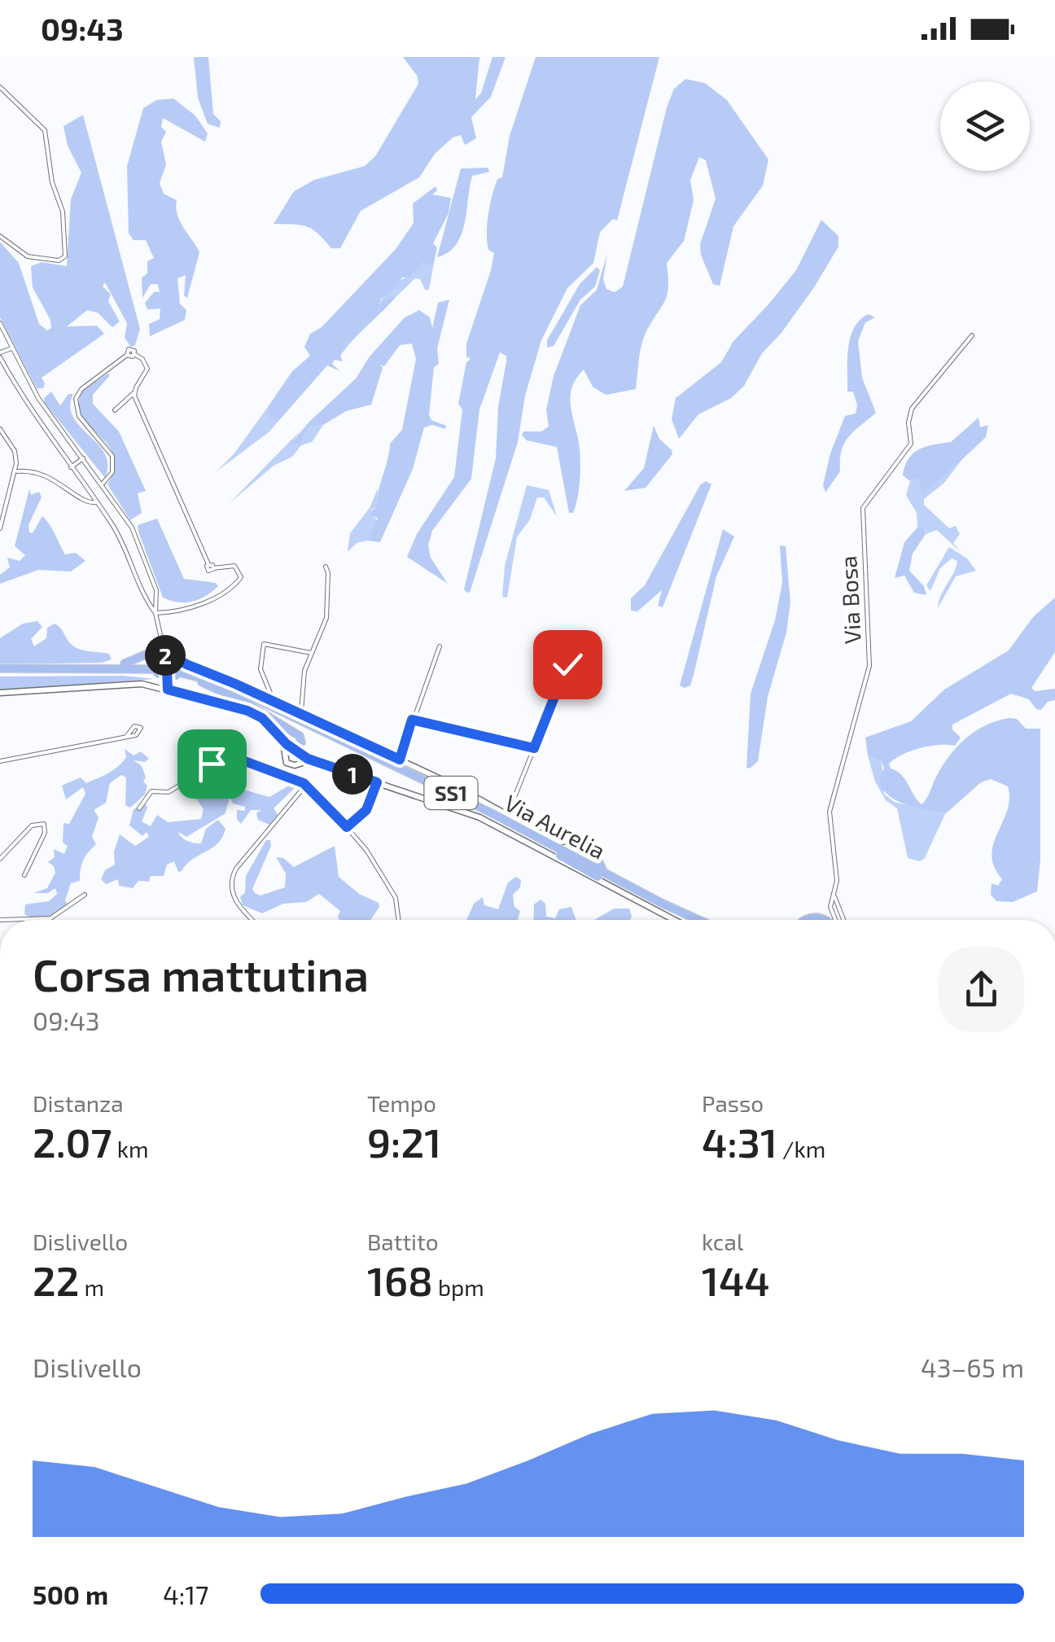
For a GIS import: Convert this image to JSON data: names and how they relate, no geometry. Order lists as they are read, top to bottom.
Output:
{
  "streets": {
    "highway": ["SS1", "Via Aurelia"],
    "street": ["Via Bosa"]
  },
  "page": {
    "status": "09:43",
    "pins": ["2", "1"],
    "heading": ["Corsa mattutina", "09:43"],
    "stats": [
      ["Distanza", "2.07 km"],
      ["Tempo", "9:21"],
      ["Passo", "4:31 /km"],
      ["Dislivello", "22 m"],
      ["Battito", "168 bpm"],
      ["kcal", "144"]
    ],
    "chart": ["Dislivello", "43–65 m"],
    "list": [
      {
        "name": "500 m",
        "note": "4:17"
      }
    ]
  }
}
